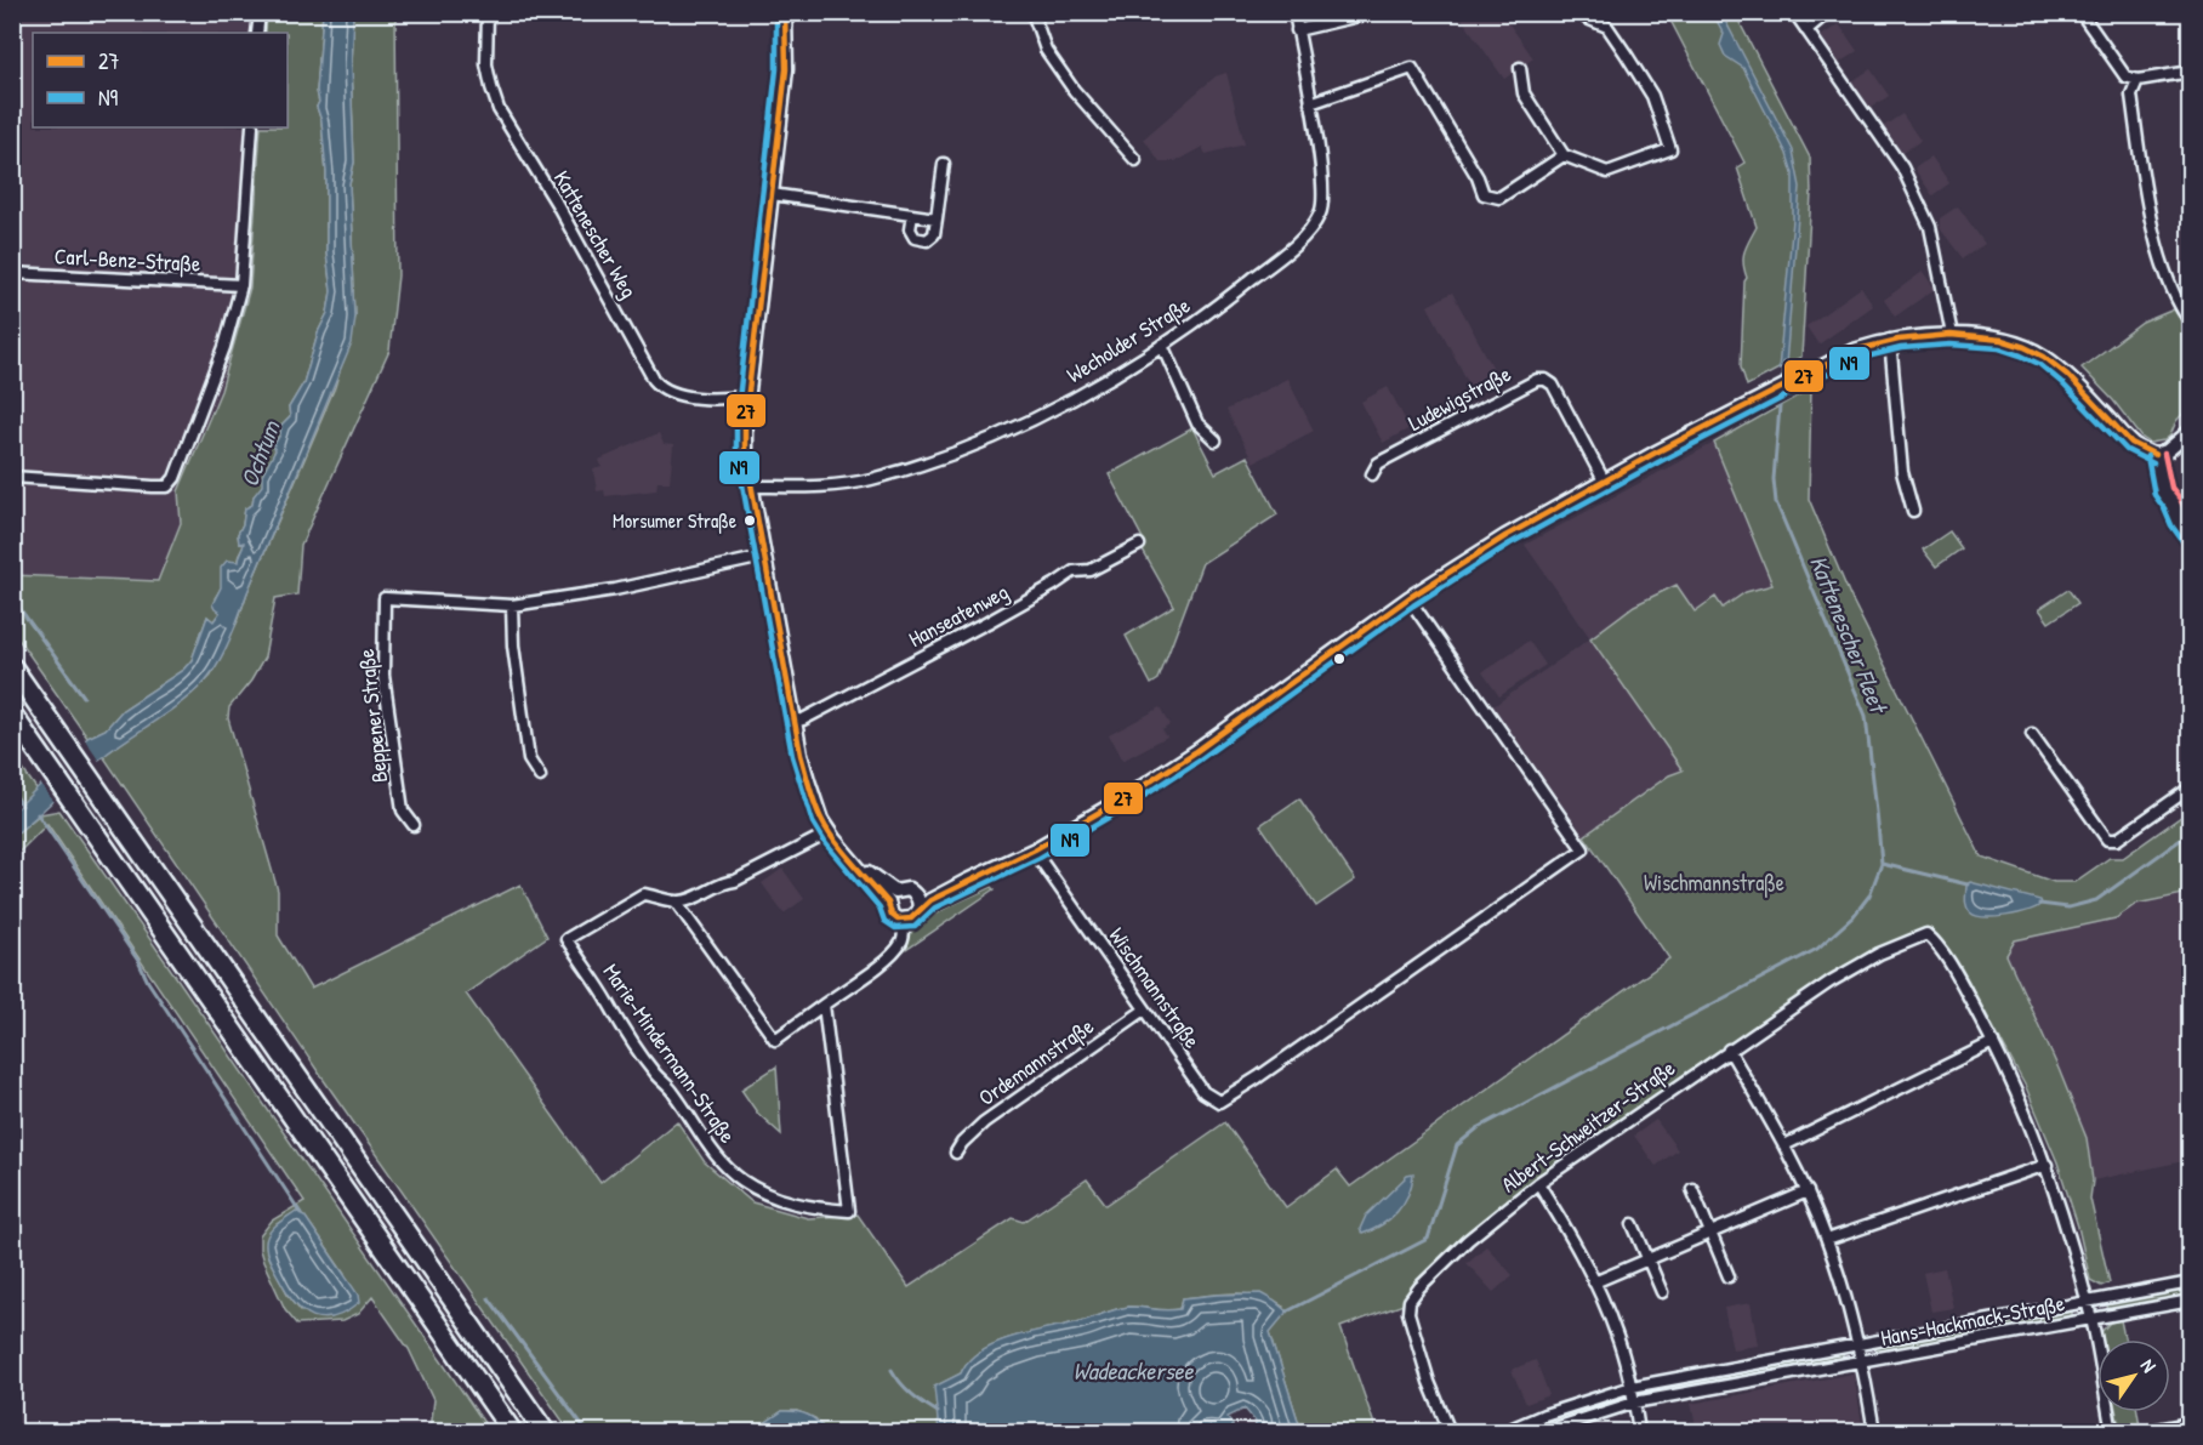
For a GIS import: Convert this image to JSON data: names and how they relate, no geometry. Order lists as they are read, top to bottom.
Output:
{
  "streets": {
    "street": [
      "Kattenescher Weg",
      "Carl-Benz-Straße",
      "Wecholder Straße",
      "Ludewigstraße",
      "Hanseatenweg",
      "Beppener Straße",
      "Wischmannstraße",
      "Marie-Mindermann-Straße",
      "Ordemannstraße",
      "Albert-Schweitzer-Straße",
      "Hans-Hackmack-Straße"
    ]
  },
  "crossings": [
    ["Wischmannstraße", "Ordemannstraße"]
  ],
  "water": ["Ochtum", "Kattenescher Fleet", "Wadeackersee"],
  "parks": ["Wischmannstraße"],
  "places": ["Morsumer Straße"],
  "lines": ["transit line 27", "transit line N9"],
  "legend": ["27", "N9"],
  "north": "top right"
}
